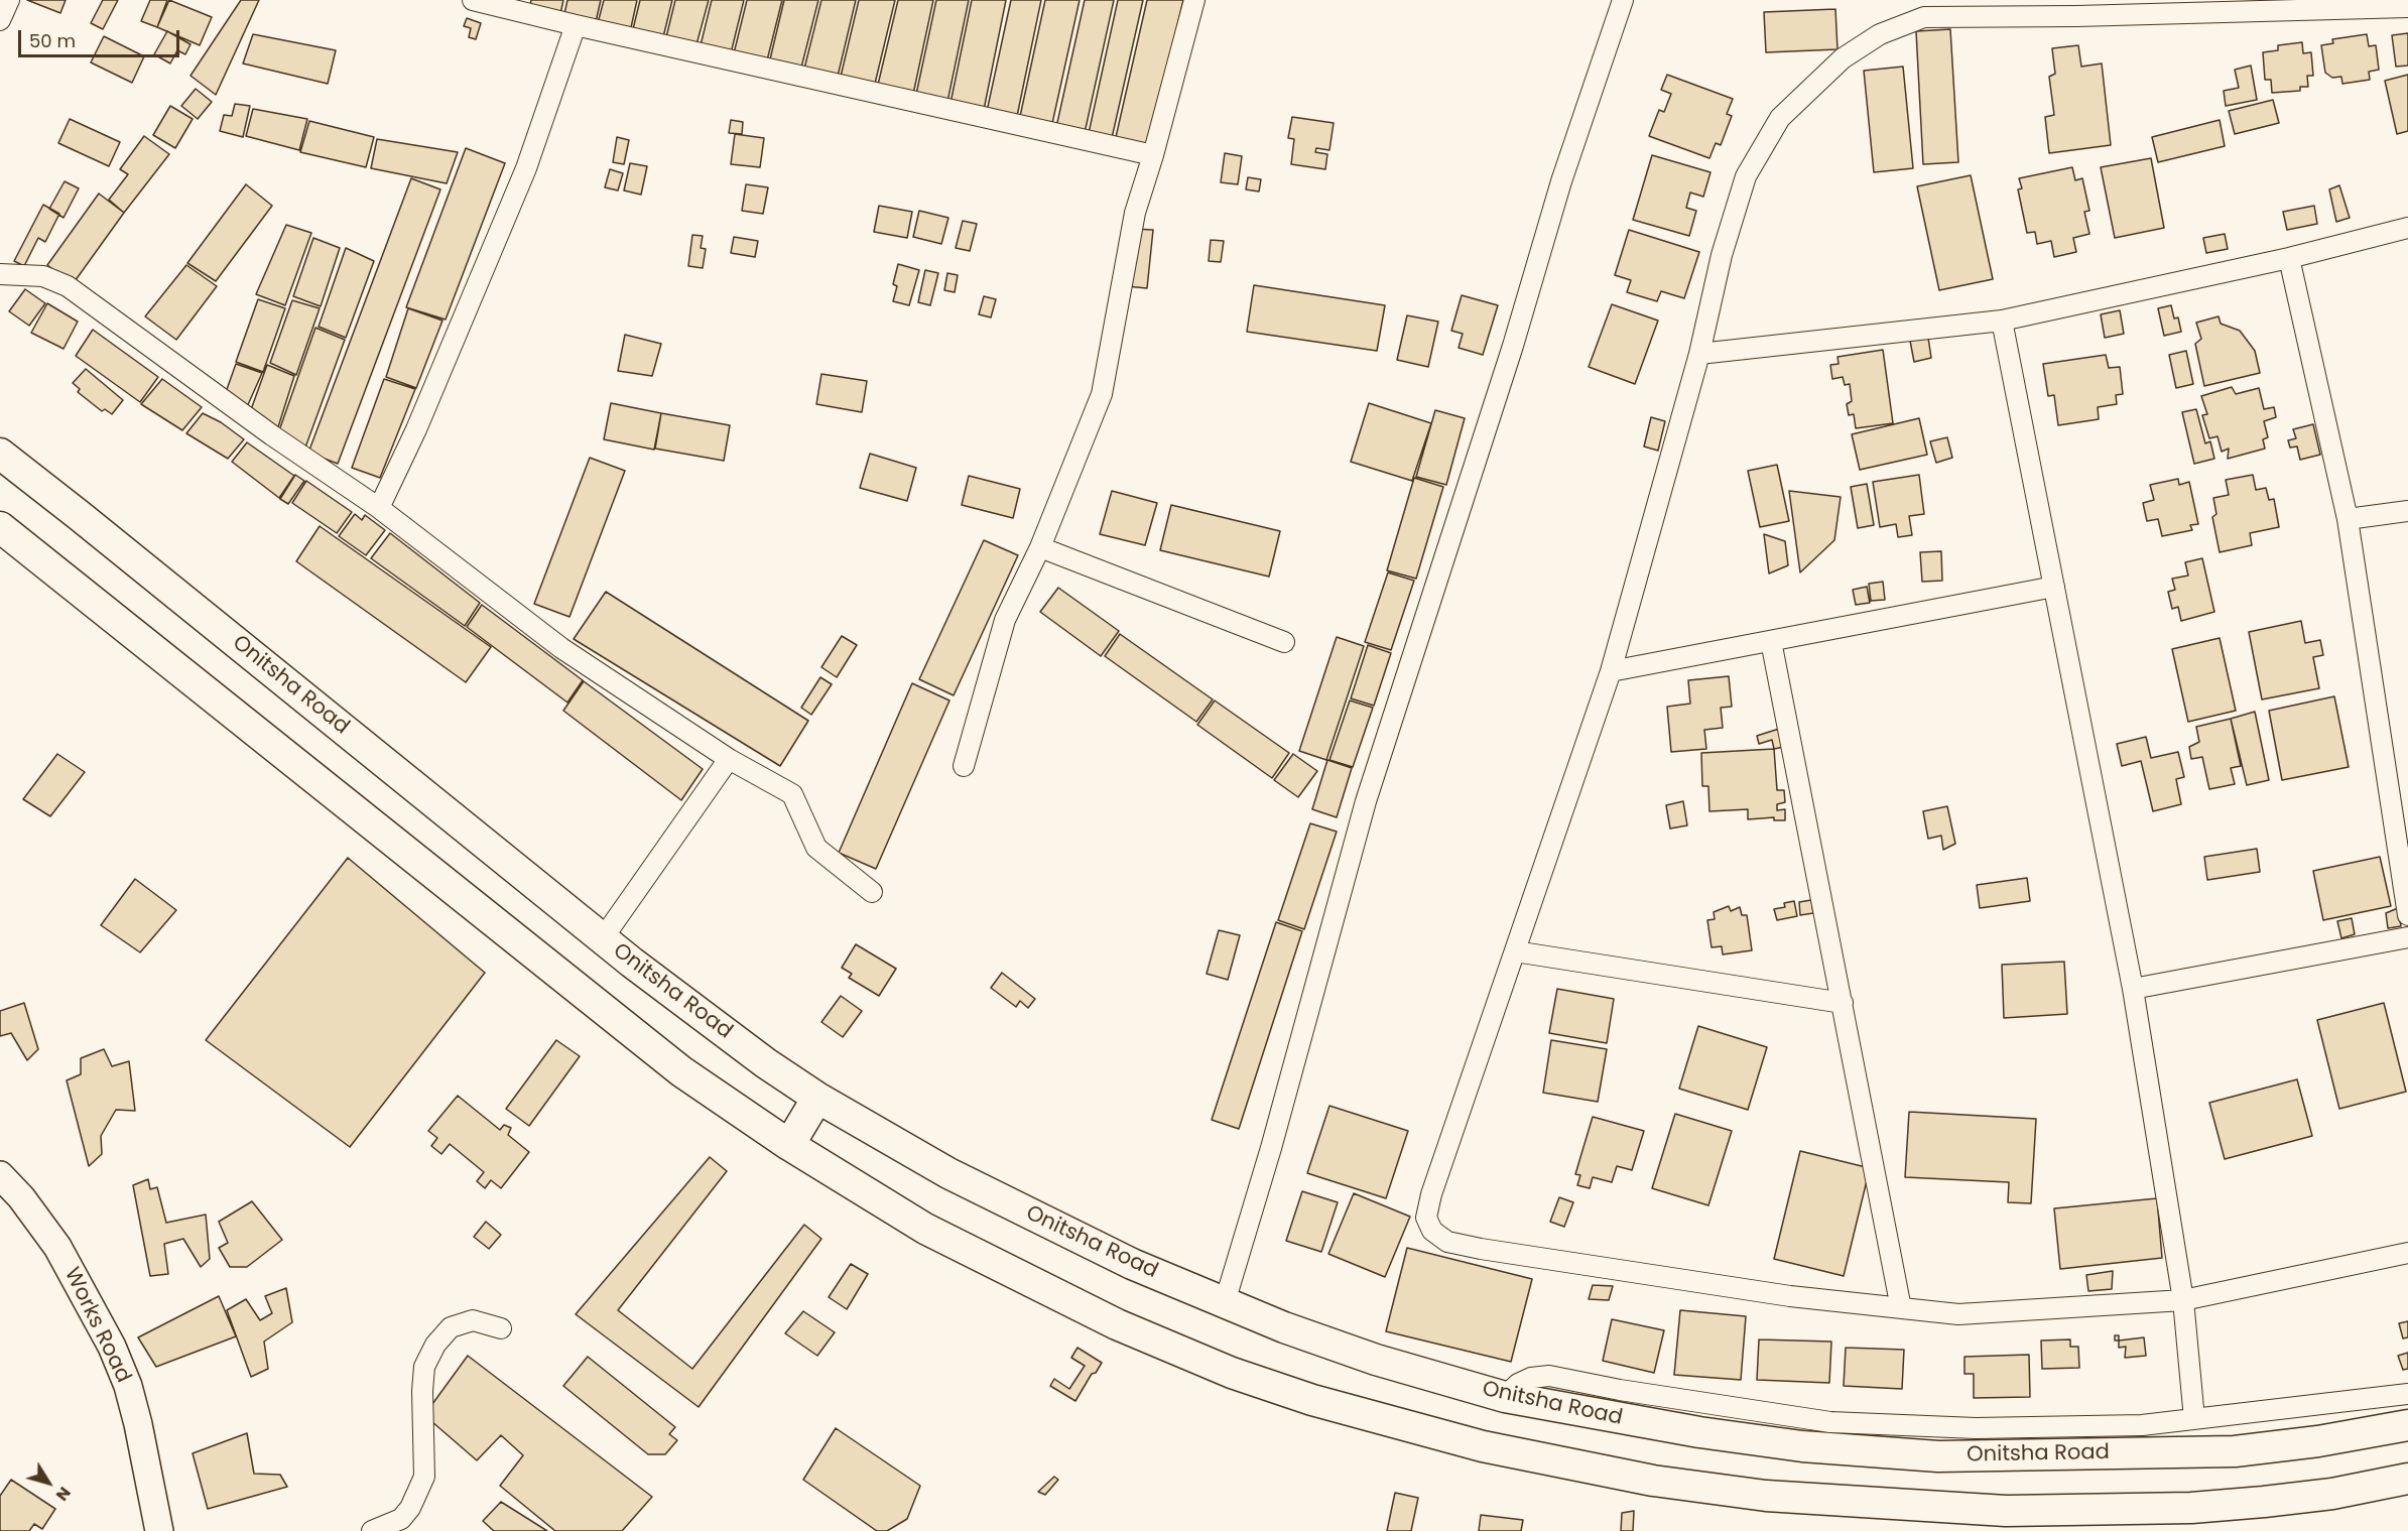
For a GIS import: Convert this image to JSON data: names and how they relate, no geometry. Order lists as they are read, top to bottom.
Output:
{
  "streets": {
    "main road": ["Onitsha Road", "Works Road"]
  },
  "scale_bar": "50 m",
  "north": "bottom right"
}
